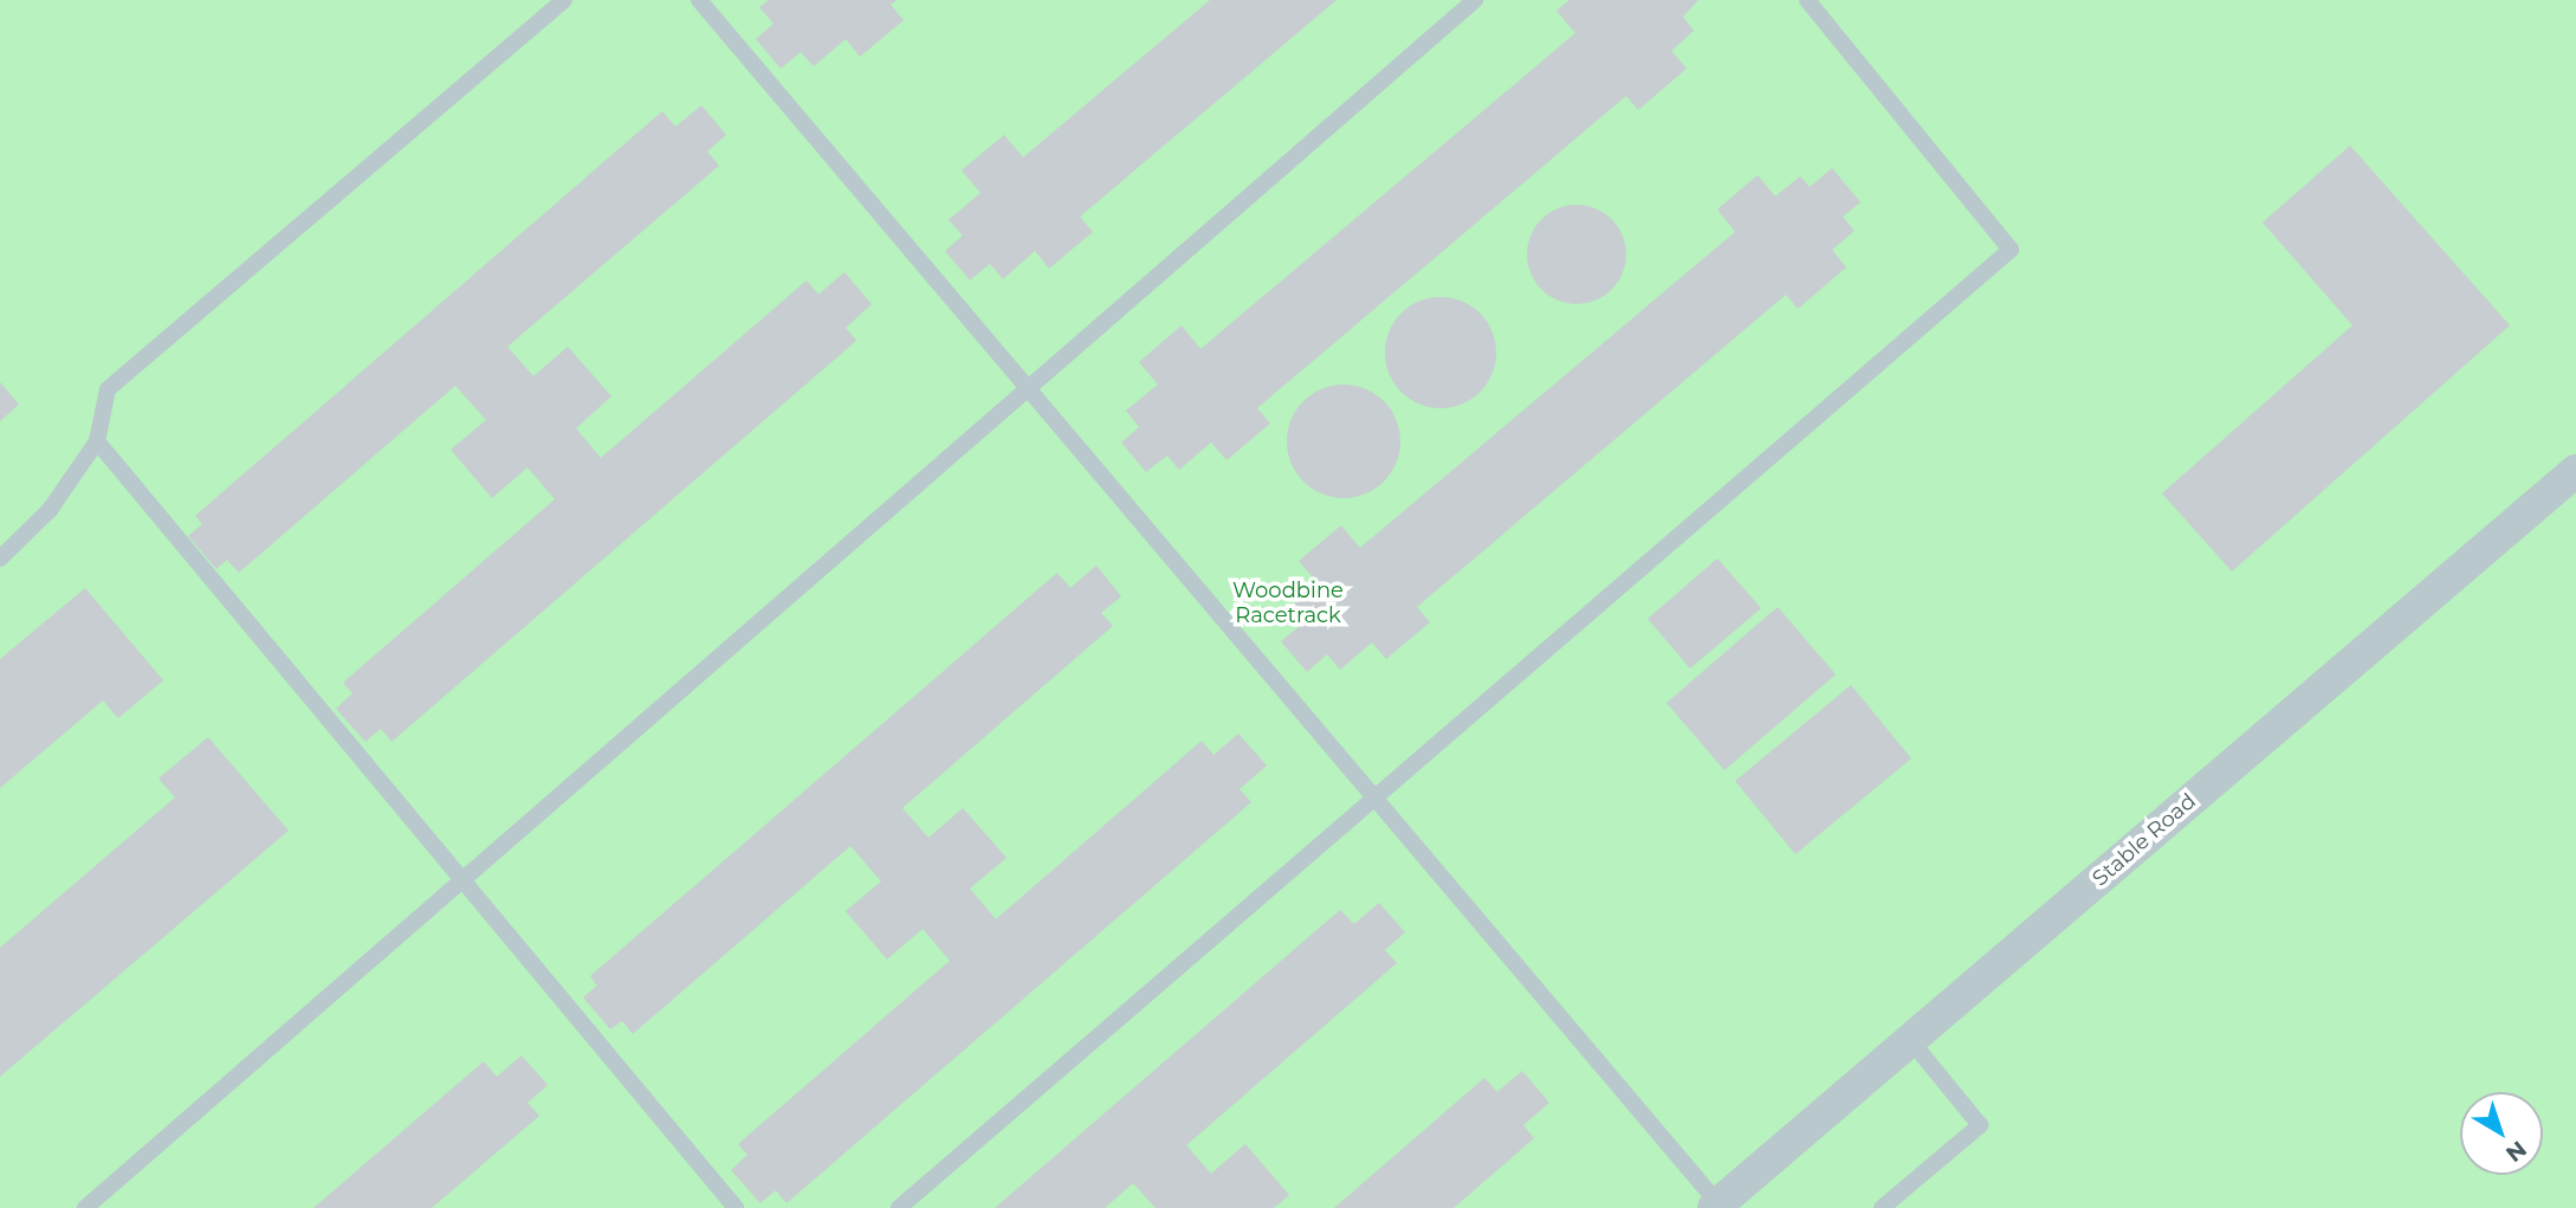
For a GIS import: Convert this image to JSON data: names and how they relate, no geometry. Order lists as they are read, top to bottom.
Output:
{
  "streets": {
    "street": ["Stable Road"]
  },
  "parks": ["Woodbine Racetrack"],
  "north": "bottom right"
}
